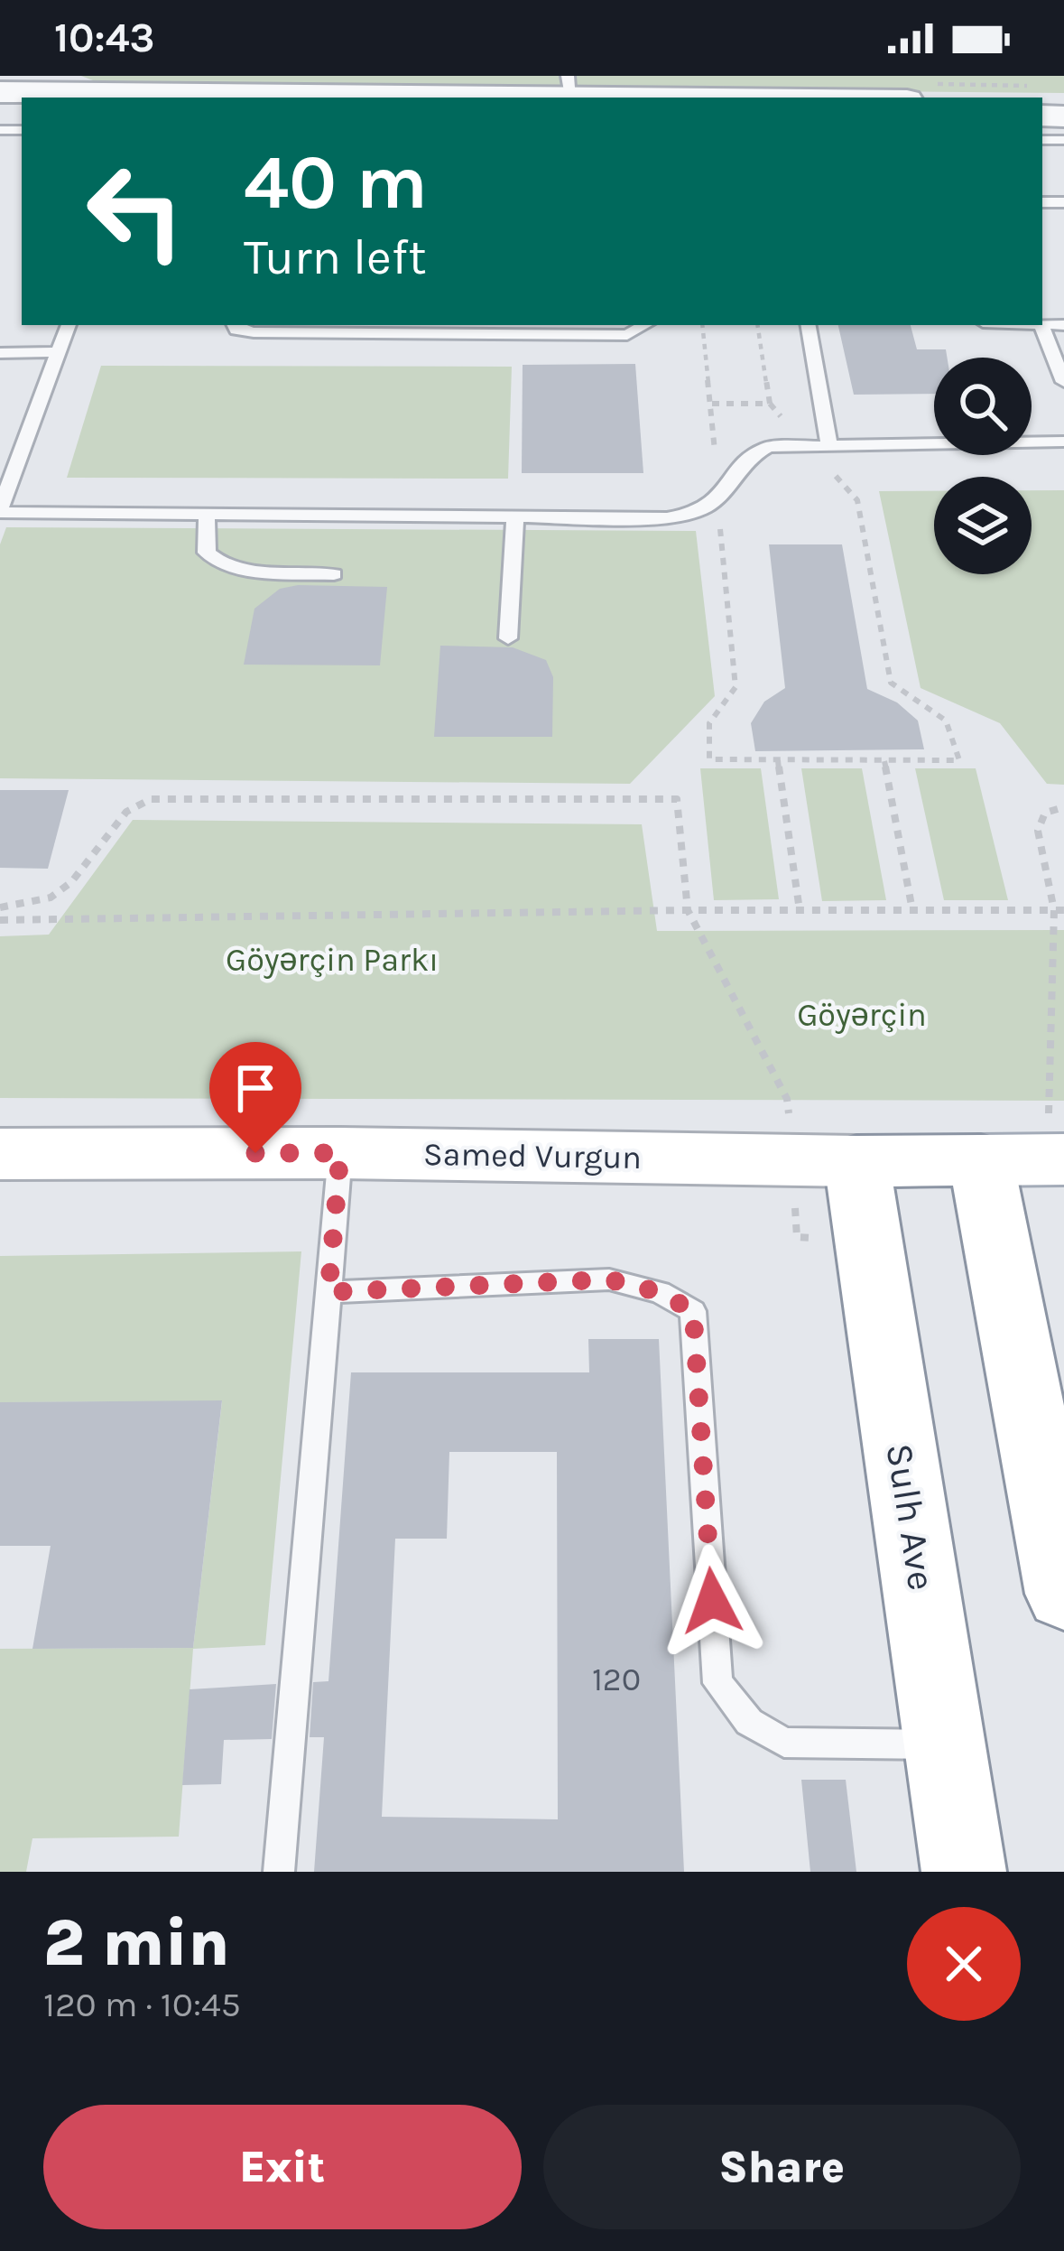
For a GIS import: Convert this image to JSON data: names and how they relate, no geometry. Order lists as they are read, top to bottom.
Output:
{
  "streets": {
    "main road": ["Samed Vurgun", "Sulh Ave"]
  },
  "crossings": [
    ["Samed Vurgun", "Sulh Ave"]
  ],
  "parks": ["Göyərçin Parkı", "Göyərçin"],
  "house_numbers": ["120"],
  "page": {
    "status": "10:43",
    "turn": ["40 m", "Turn left"],
    "heading": ["2 min", "120 m · 10:45"],
    "buttons": ["Exit", "Share"]
  }
}
